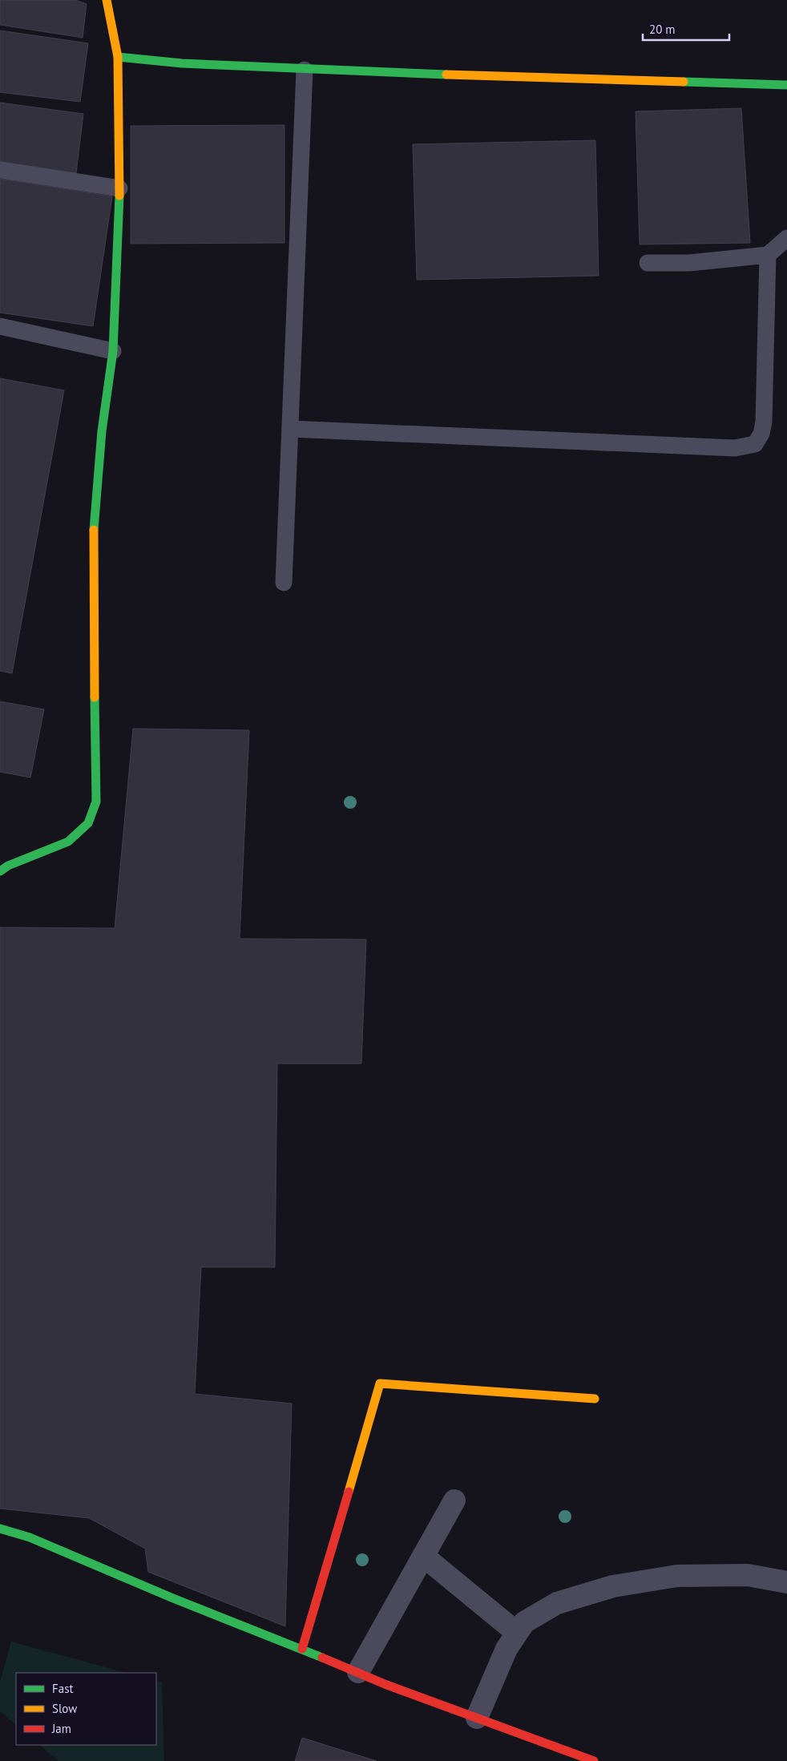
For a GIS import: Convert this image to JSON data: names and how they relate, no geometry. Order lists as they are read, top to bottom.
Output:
{
  "legend": ["Fast", "Slow", "Jam"],
  "scale_bar": "20 m"
}
